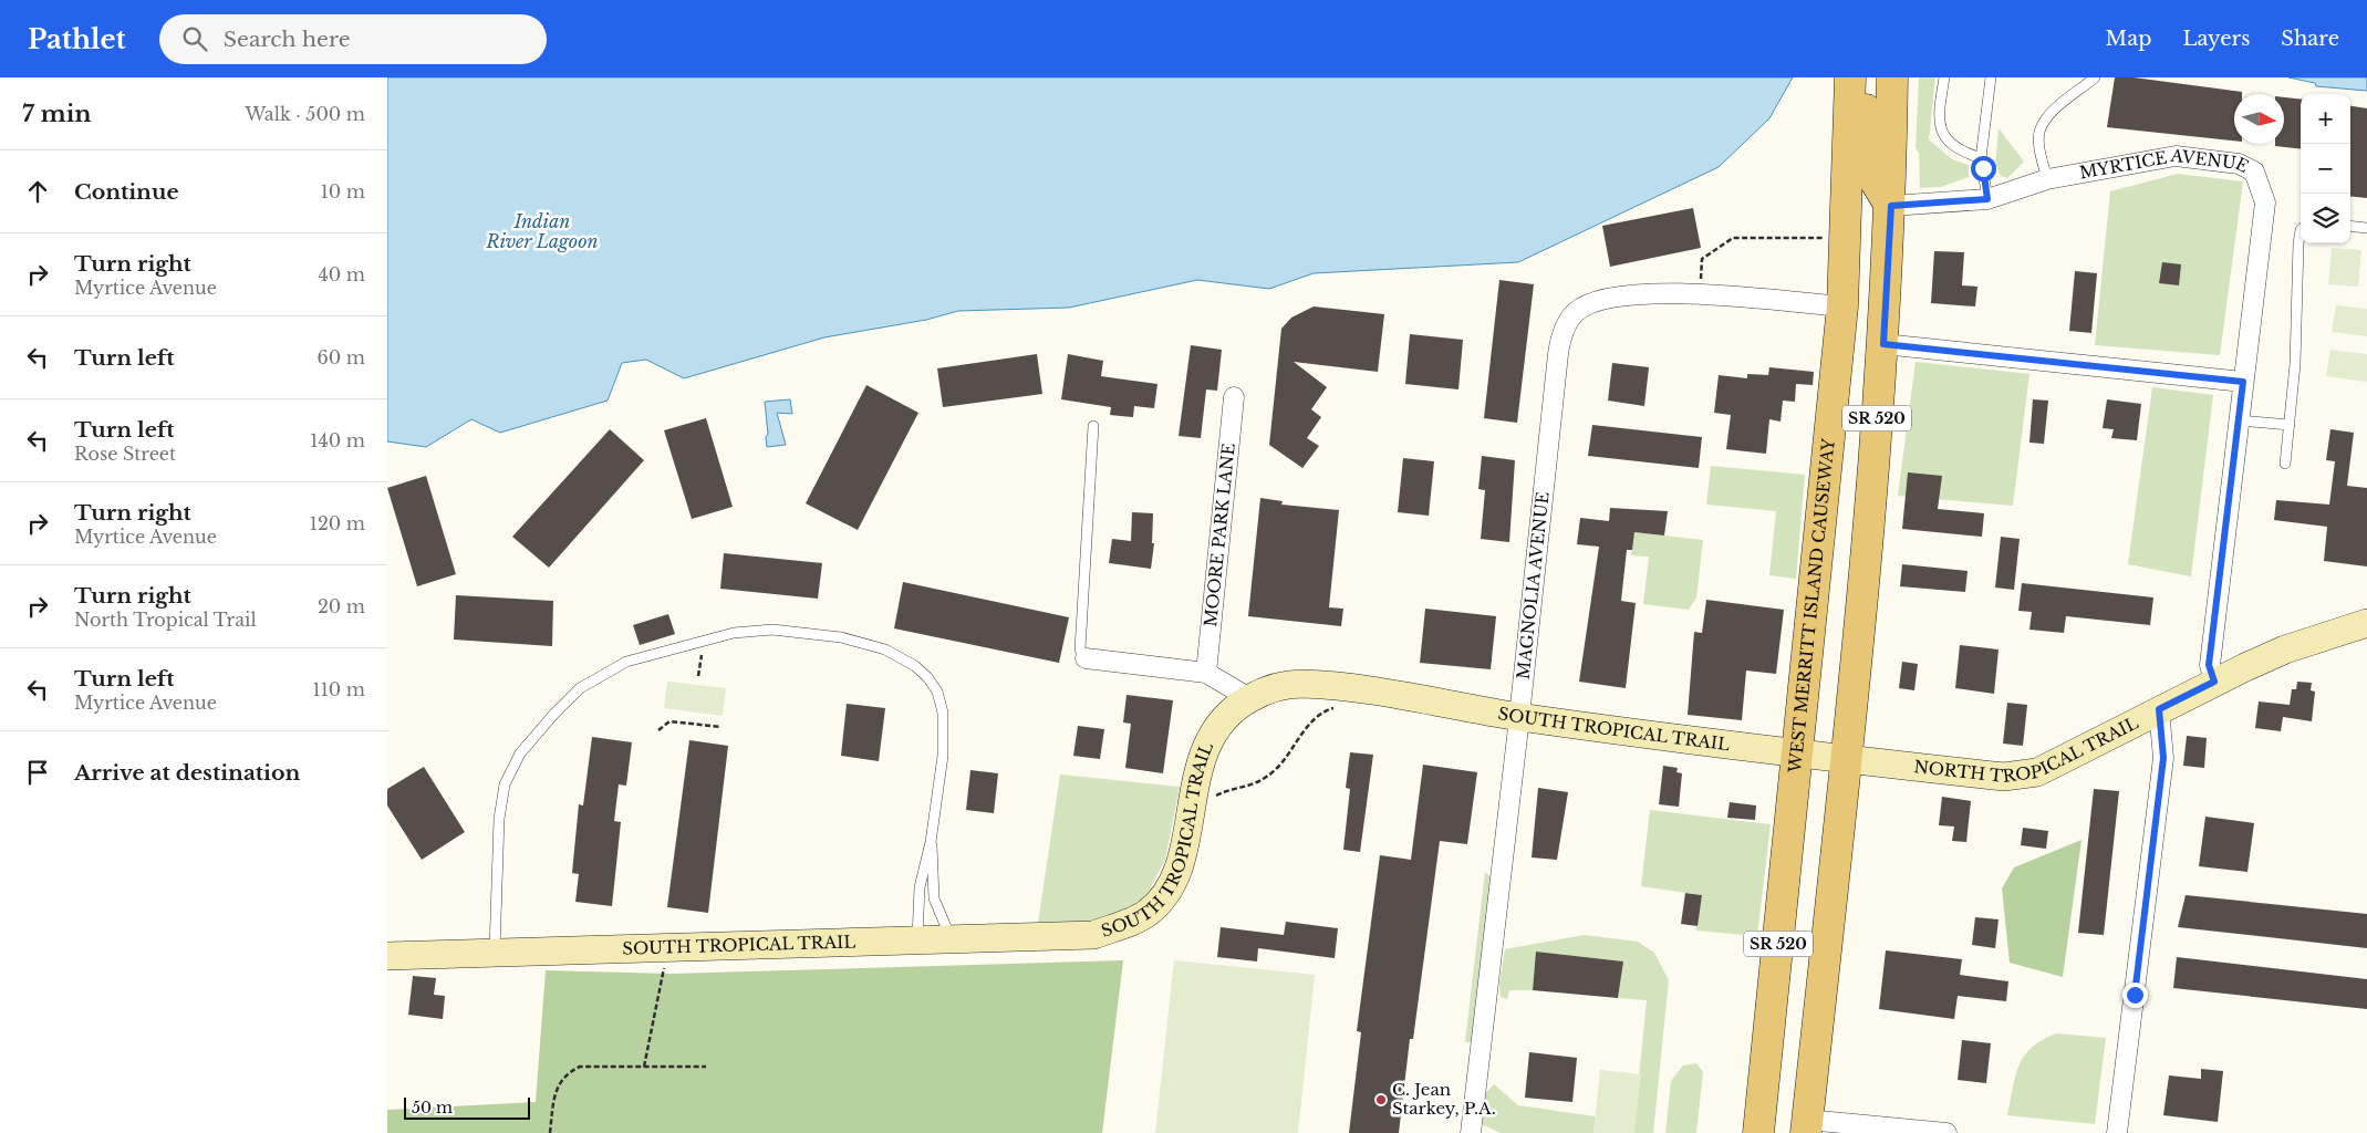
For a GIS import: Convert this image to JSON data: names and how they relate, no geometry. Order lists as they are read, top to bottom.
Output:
{
  "streets": {
    "main road": ["SR 520", "WEST MERRITT ISLAND CAUSEWAY"],
    "street": [
      "MYRTICE AVENUE",
      "MOORE PARK LANE",
      "MAGNOLIA AVENUE",
      "SOUTH TROPICAL TRAIL",
      "NORTH TROPICAL TRAIL"
    ]
  },
  "crossings": [
    ["MYRTICE AVENUE", "SR 520"],
    ["MYRTICE AVENUE", "NORTH TROPICAL TRAIL"],
    ["SR 520", "NORTH TROPICAL TRAIL"],
    ["MAGNOLIA AVENUE", "WEST MERRITT ISLAND CAUSEWAY"],
    ["MAGNOLIA AVENUE", "SOUTH TROPICAL TRAIL"],
    ["WEST MERRITT ISLAND CAUSEWAY", "SOUTH TROPICAL TRAIL"],
    ["WEST MERRITT ISLAND CAUSEWAY", "NORTH TROPICAL TRAIL"],
    ["SOUTH TROPICAL TRAIL", "NORTH TROPICAL TRAIL"]
  ],
  "water": ["Indian River Lagoon"],
  "places": ["C. Jean Starkey, P.A."],
  "scale_bar": "50 m",
  "north": "right",
  "page": {
    "header": "Pathlet",
    "search": "Search here",
    "nav": ["Map", "Layers", "Share"],
    "heading": ["7 min", "Walk · 500 m"],
    "map_buttons": ["+", "−"],
    "list": [
      ["Continue", "10 m"],
      ["Turn right", "Myrtice Avenue", "40 m"],
      ["Turn left", "60 m"],
      ["Turn left", "Rose Street", "140 m"],
      ["Turn right", "Myrtice Avenue", "120 m"],
      ["Turn right", "North Tropical Trail", "20 m"],
      ["Turn left", "Myrtice Avenue", "110 m"],
      "Arrive at destination"
    ],
    "scale": "50 m"
  }
}
